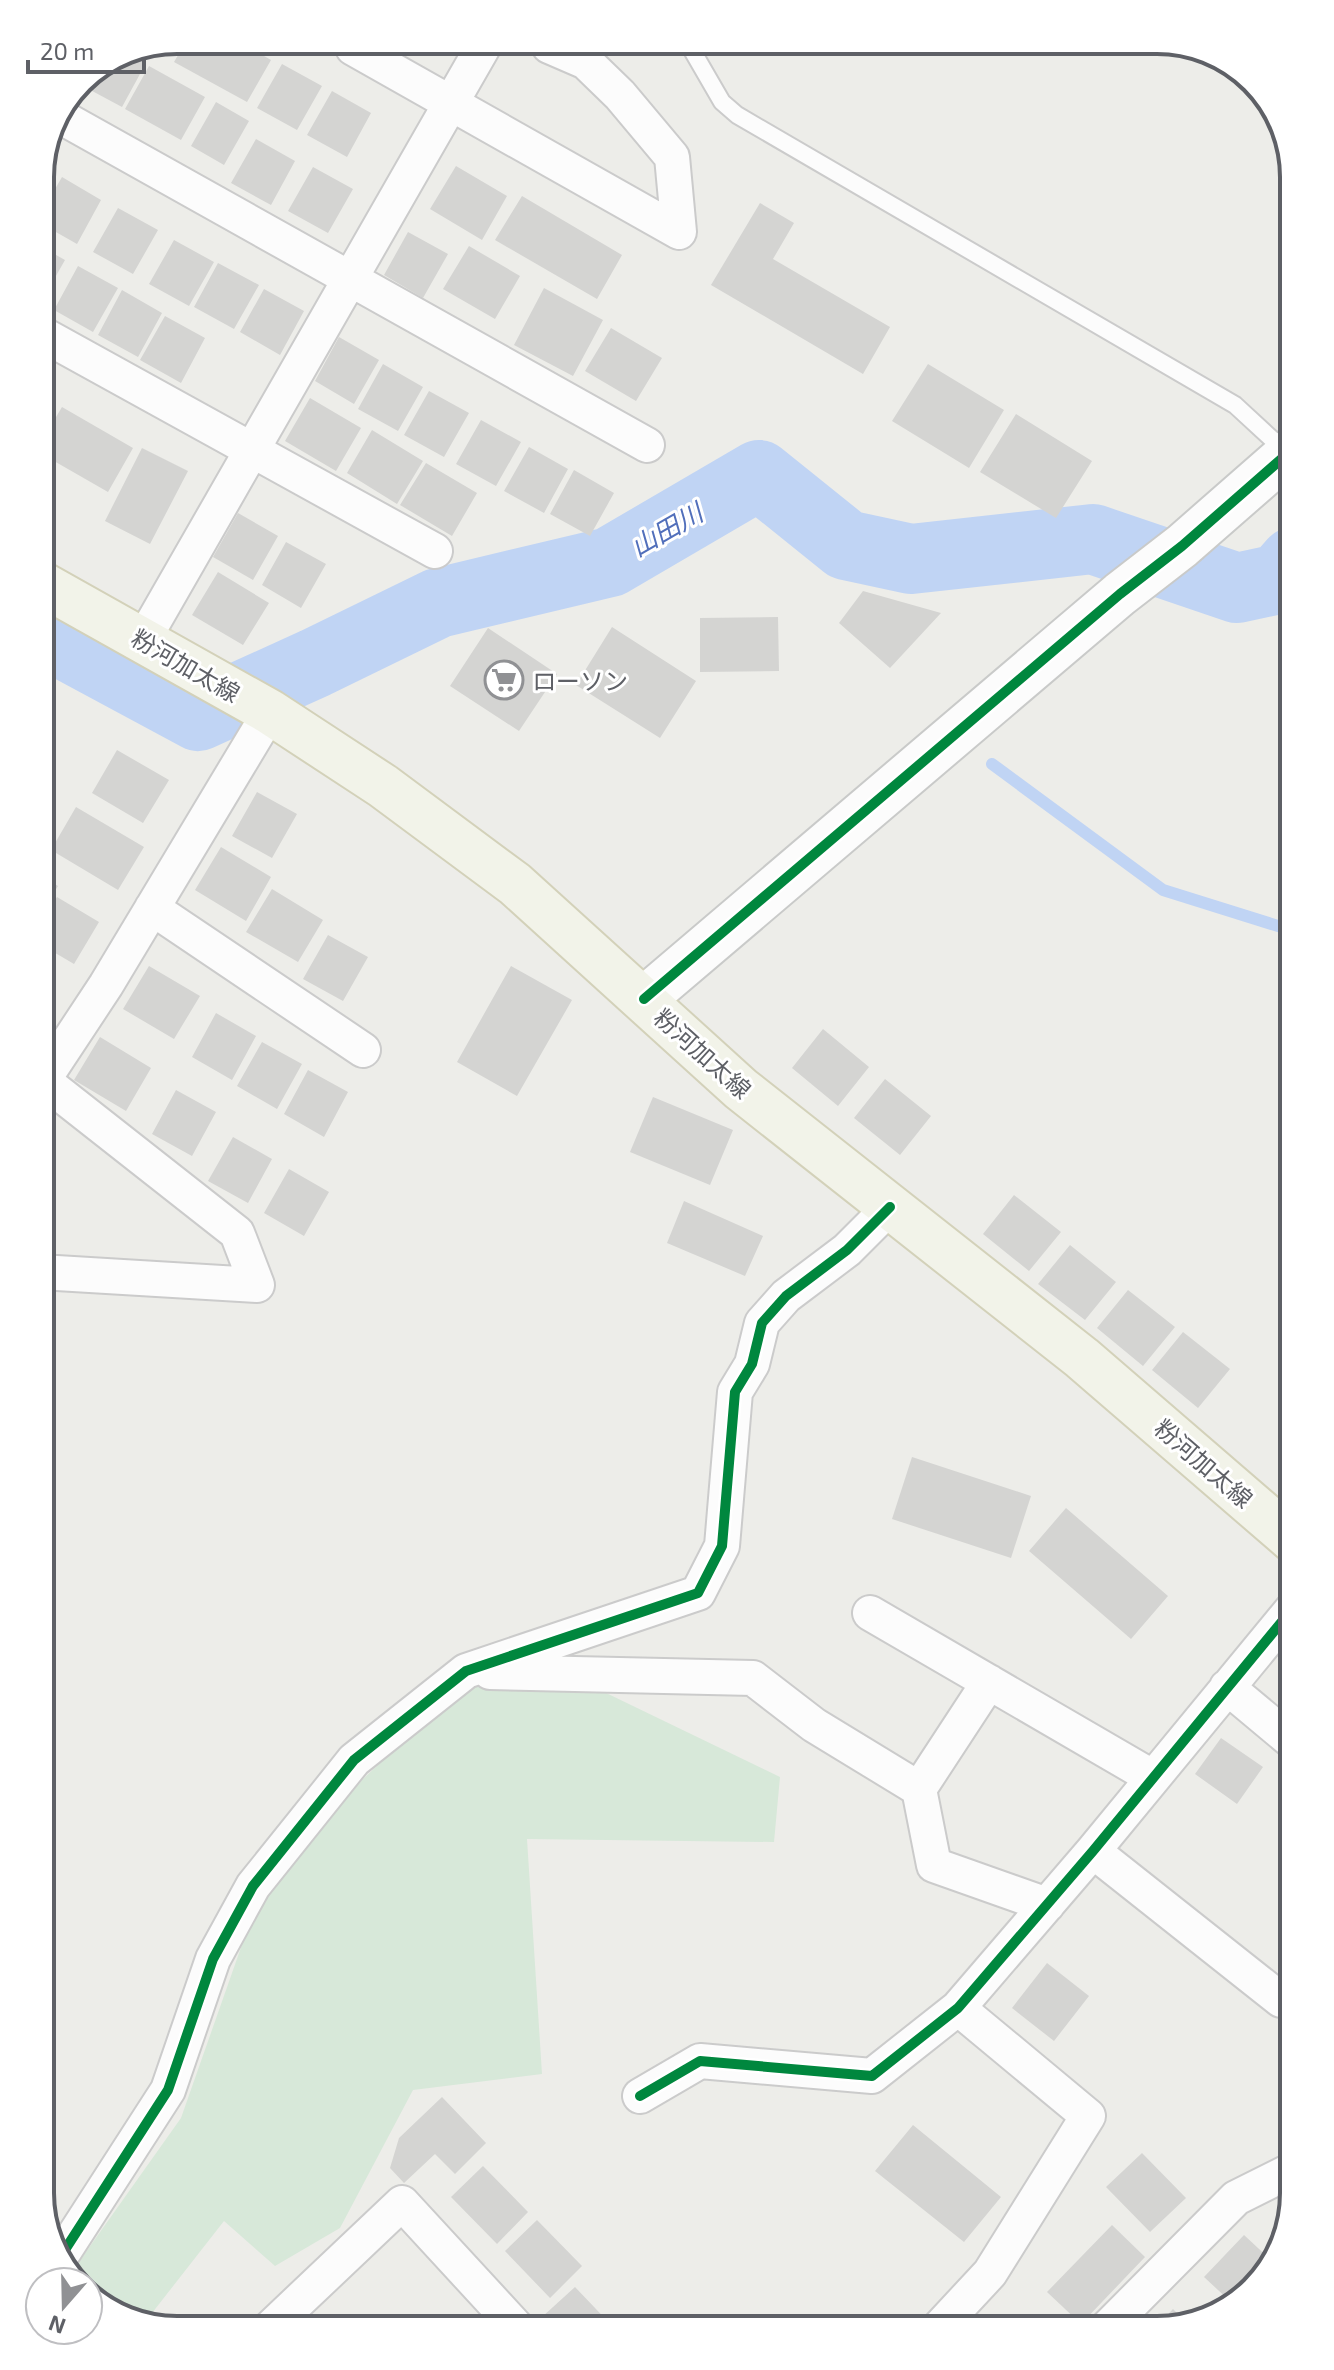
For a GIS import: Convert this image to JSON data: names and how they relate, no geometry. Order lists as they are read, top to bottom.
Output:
{
  "streets": {
    "main road": ["粉河加太線"]
  },
  "water": ["山田川"],
  "places": {
    "supermarket": ["ローソン"]
  },
  "scale_bar": "20 m",
  "north": "bottom"
}
